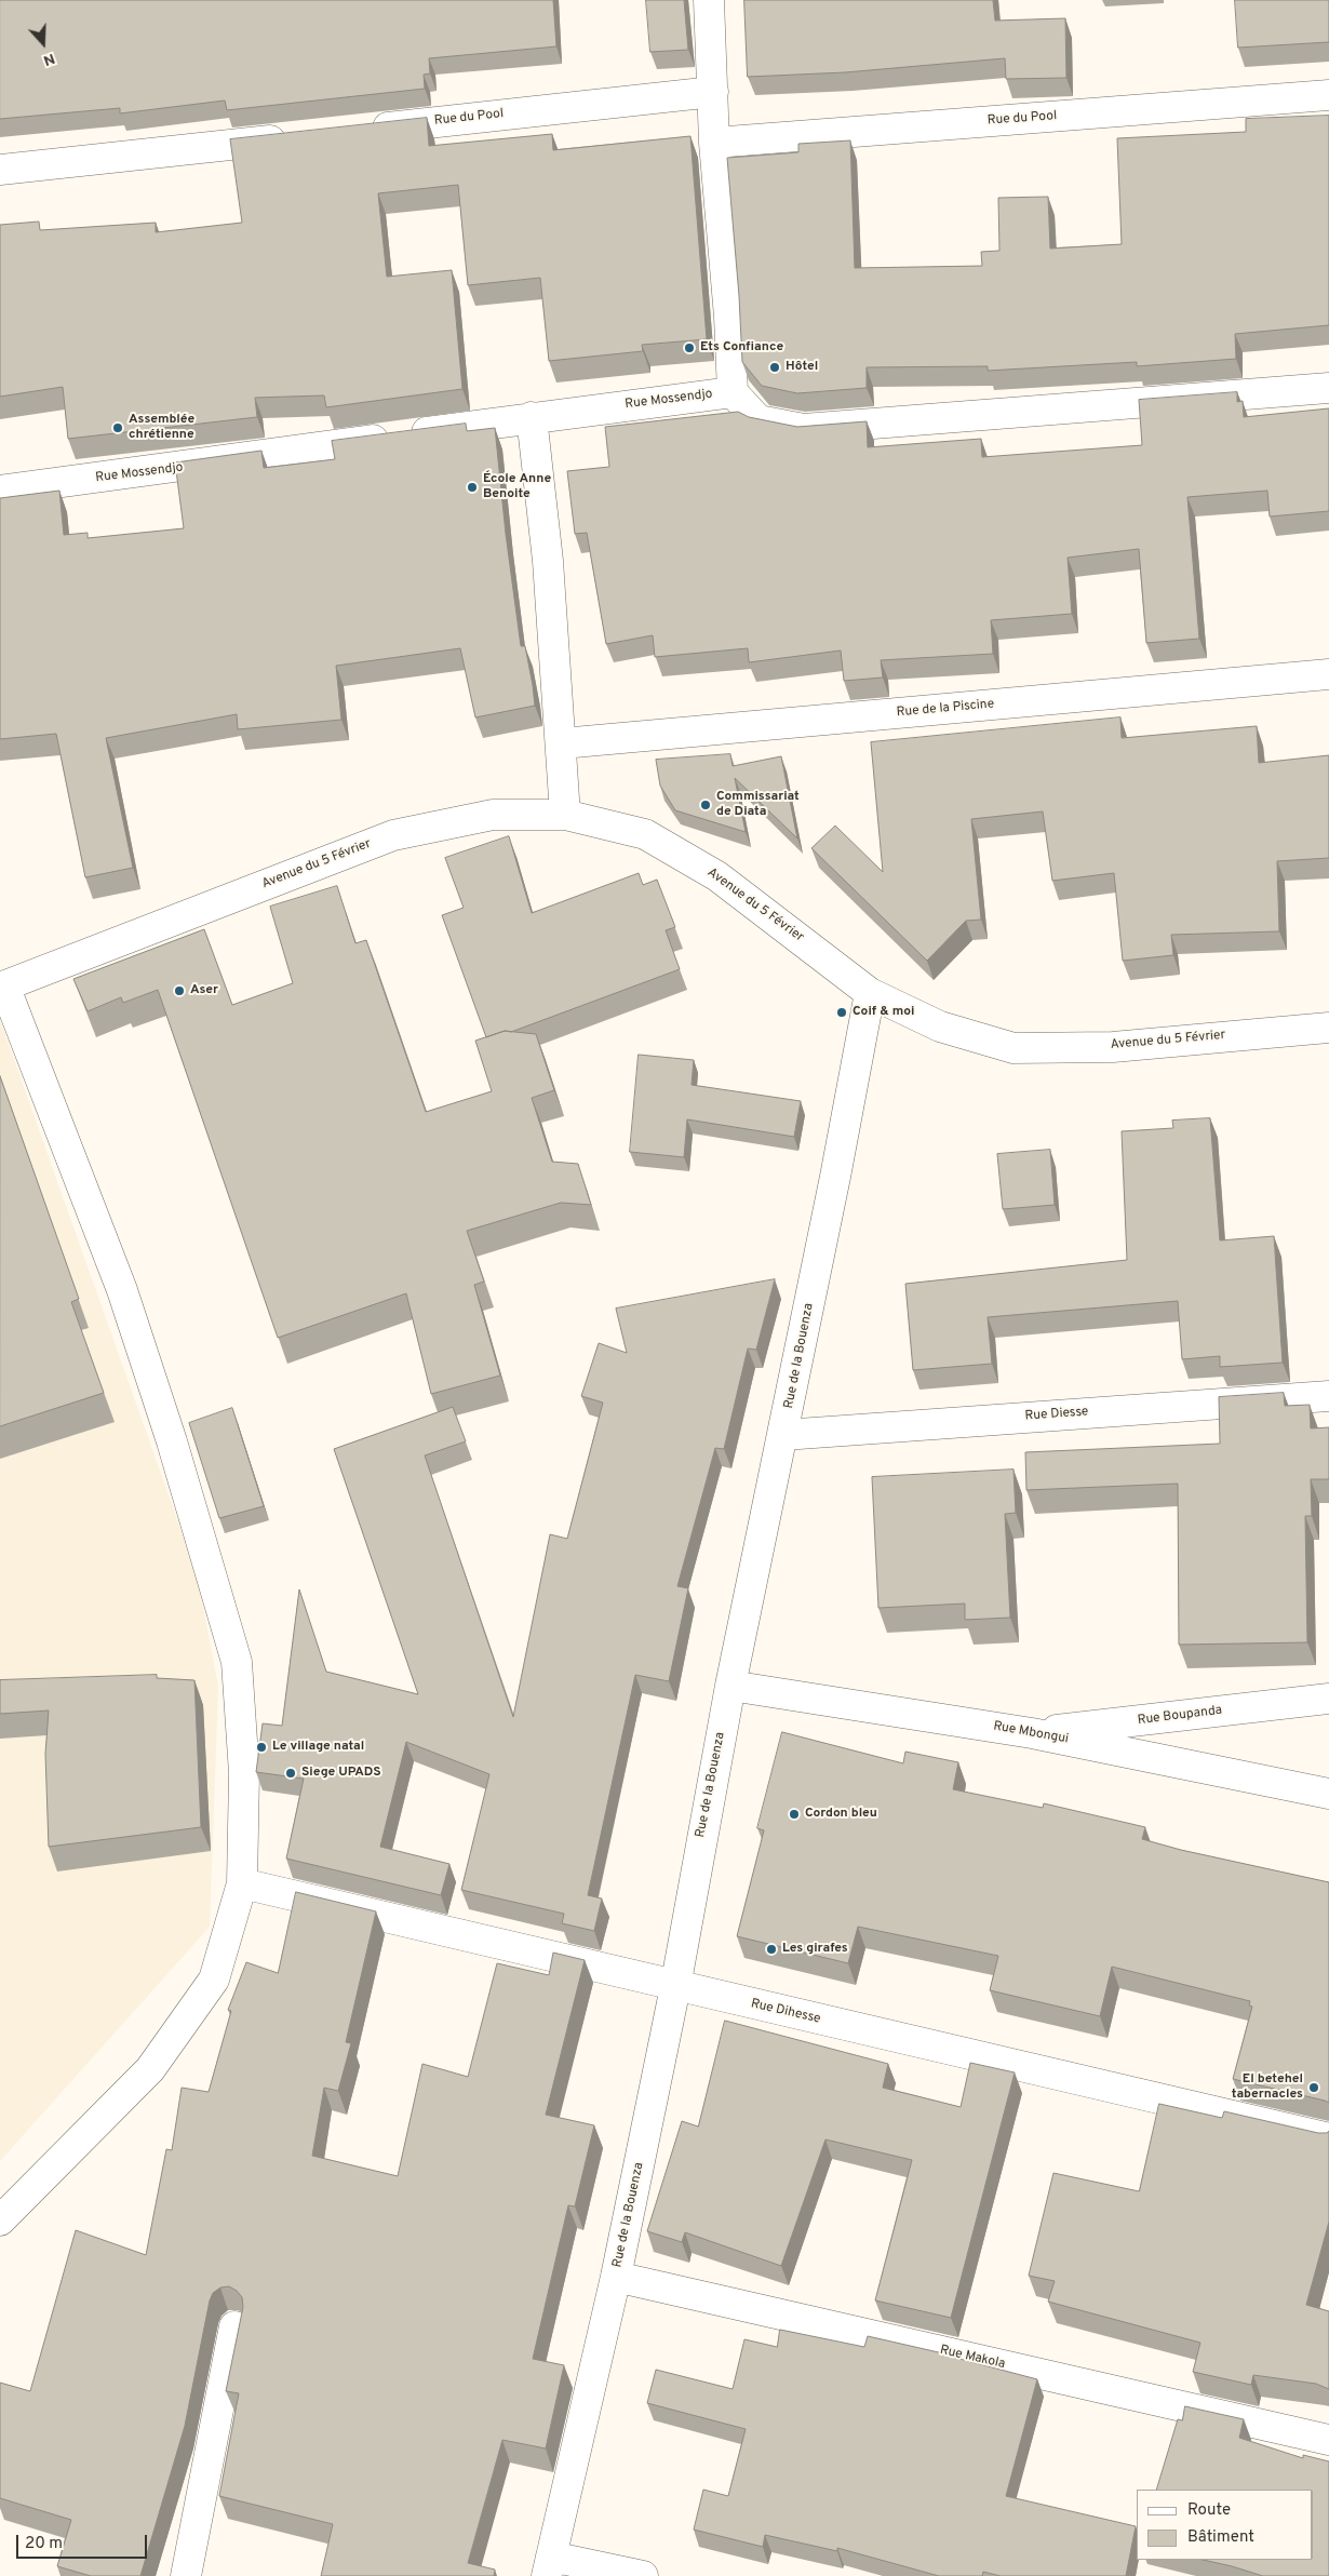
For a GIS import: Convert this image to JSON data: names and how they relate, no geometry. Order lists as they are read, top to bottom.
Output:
{
  "streets": {
    "street": [
      "Rue du Pool",
      "Rue Mossendjo",
      "Rue de la Piscine",
      "Avenue du 5 Février",
      "Rue de la Bouenza",
      "Rue Diesse",
      "Rue Boupanda",
      "Rue Mbongui",
      "Rue Dihesse",
      "Rue Makola"
    ]
  },
  "crossings": [
    ["Avenue du 5 Février", "Rue de la Bouenza"],
    ["Rue de la Bouenza", "Rue Diesse"],
    ["Rue de la Bouenza", "Rue Mbongui"],
    ["Rue de la Bouenza", "Rue Dihesse"],
    ["Rue de la Bouenza", "Rue Makola"],
    ["Rue Boupanda", "Rue Mbongui"]
  ],
  "places": [
    "Ets Confiance",
    "Hôtel",
    "Assemblée chrétienne",
    "École Anne Benoite",
    "Commissariat de Diata",
    "Aser",
    "Coif & moi",
    "Le village natal",
    "Siege UPADS",
    "Cordon bleu",
    "Les girafes",
    "El betehel tabernacles"
  ],
  "legend": ["Route", "Bâtiment"],
  "scale_bar": "20 m",
  "north": "bottom"
}
